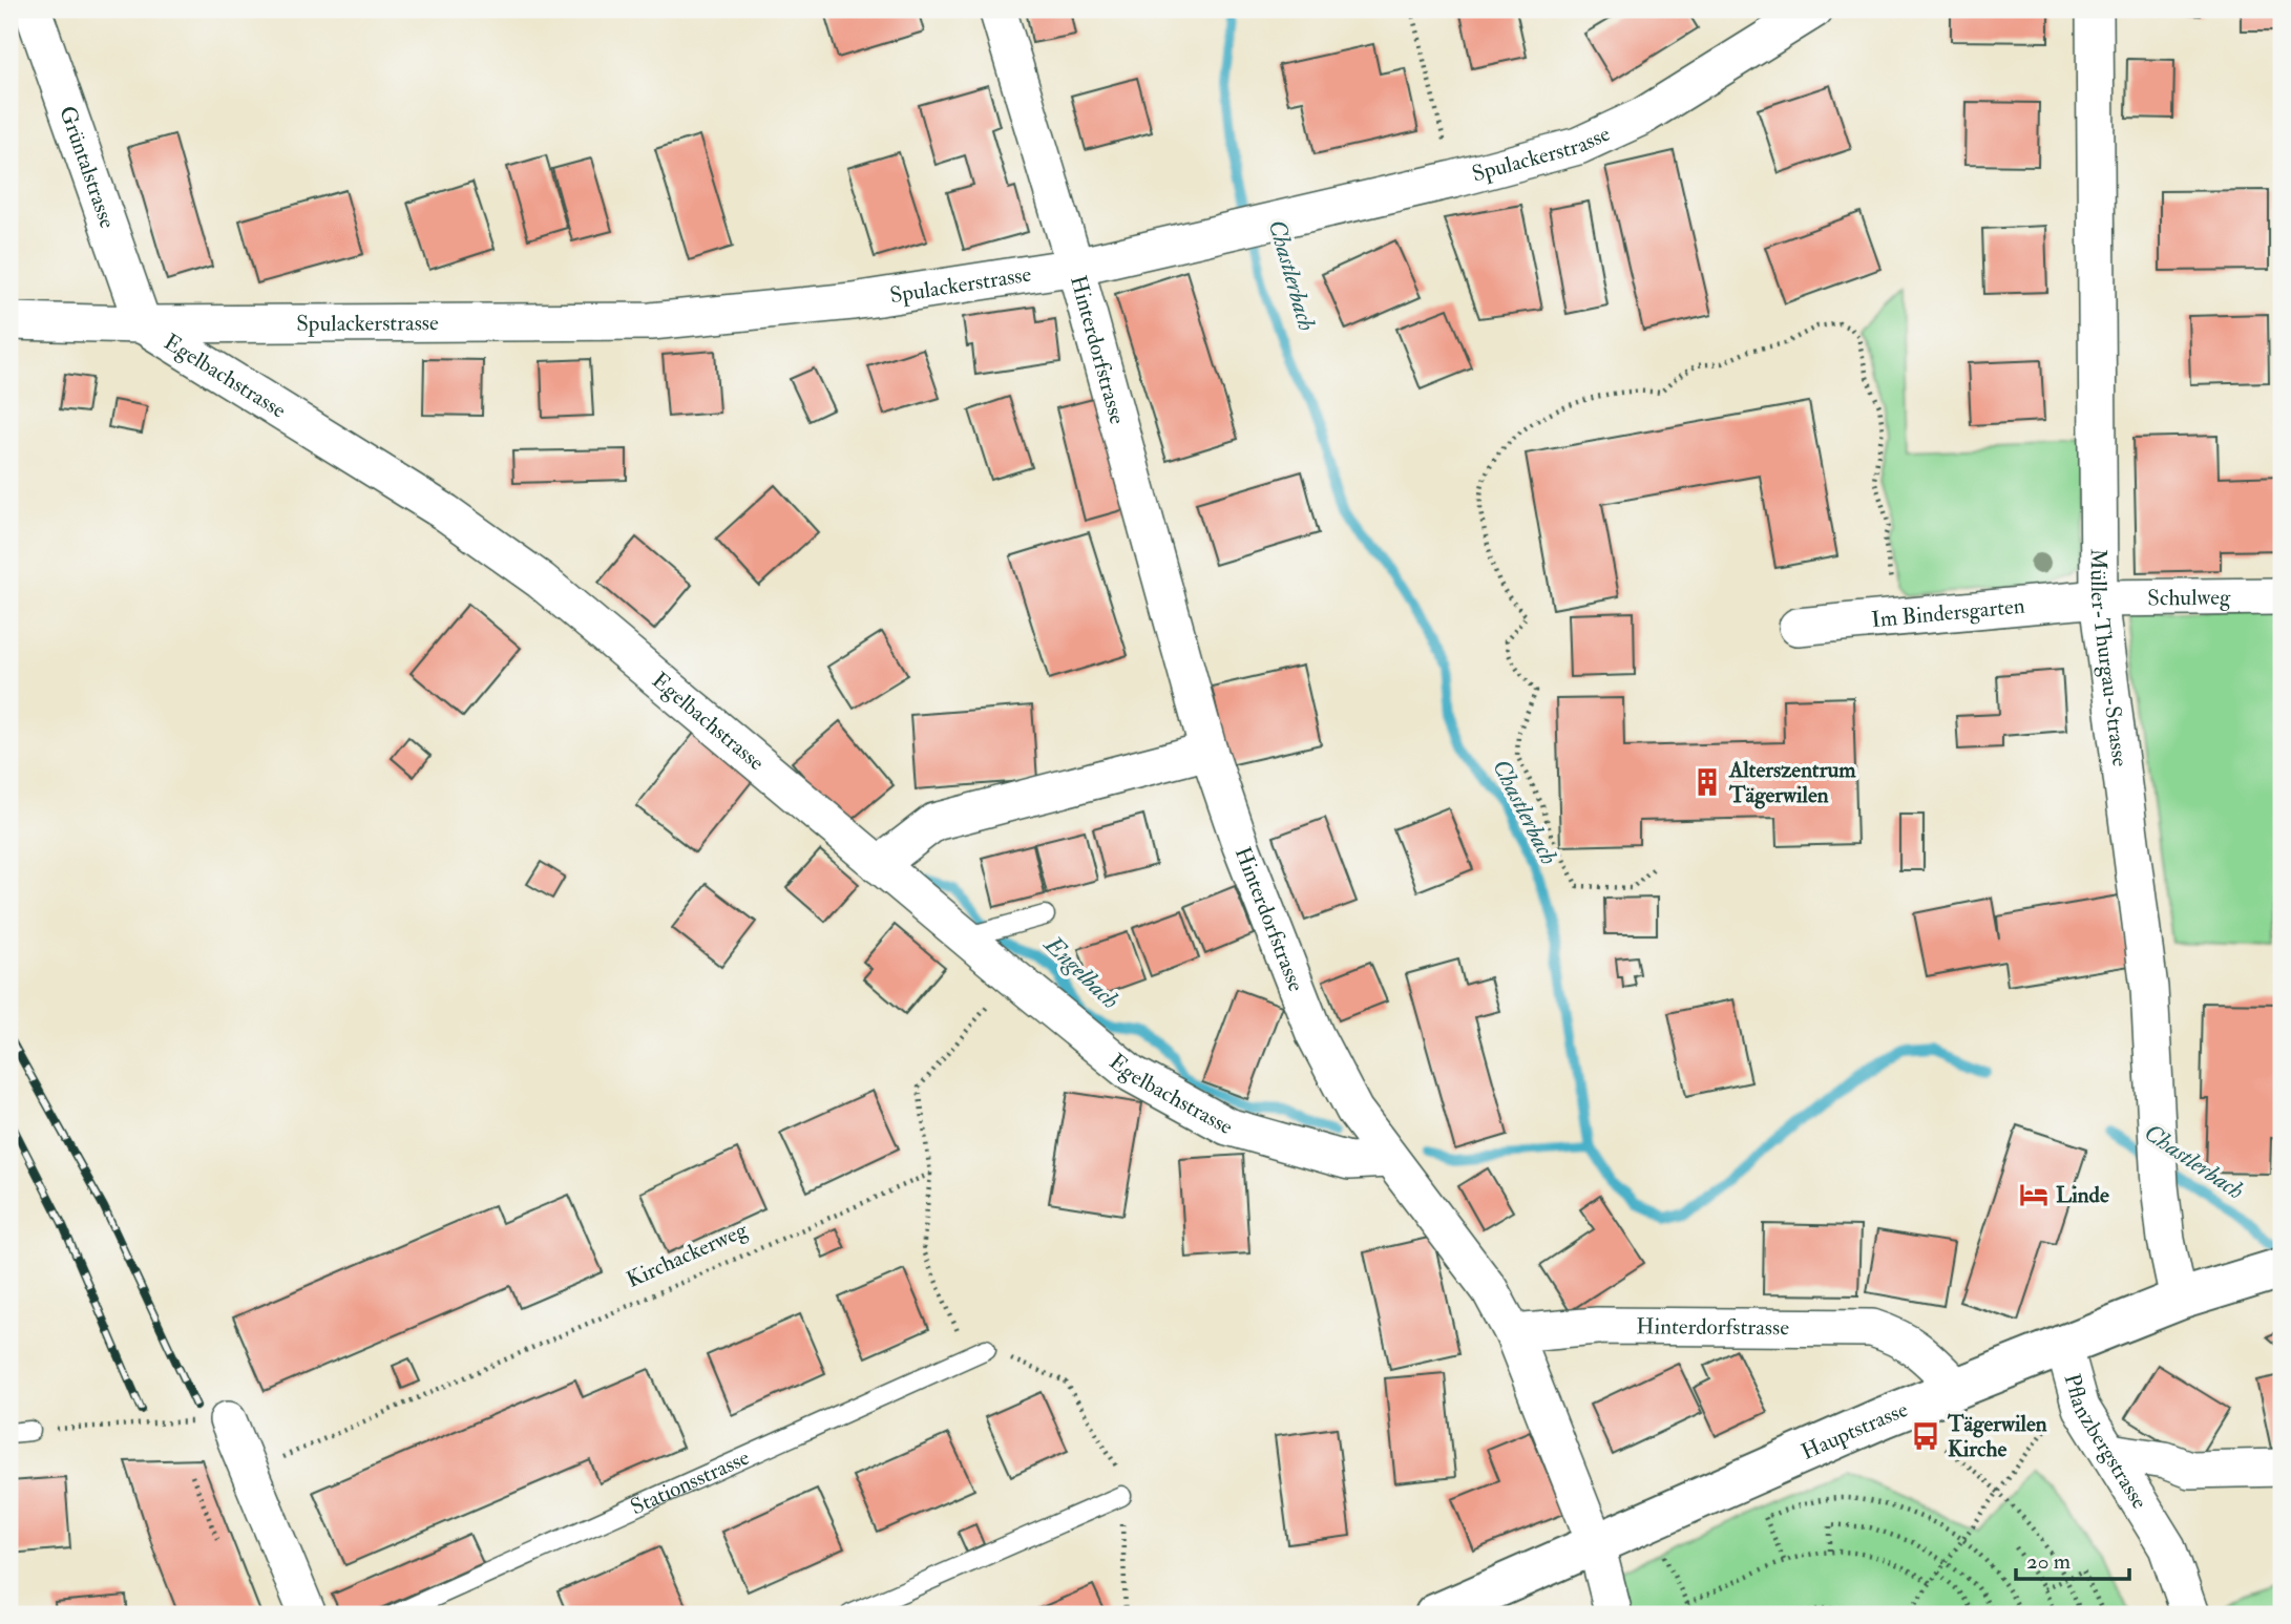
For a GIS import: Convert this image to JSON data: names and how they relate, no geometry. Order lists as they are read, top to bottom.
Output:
{
  "streets": {
    "street": [
      "Spulackerstrasse",
      "Grüntalstrasse",
      "Hinterdorfstrasse",
      "Egelbachstrasse",
      "Schulweg",
      "Im Bindersgarten",
      "Müller-Thurgau-Strasse",
      "Hauptstrasse",
      "Pflanzbergstrasse"
    ],
    "lane": ["Stationsstrasse"],
    "path": ["Kirchackerweg"]
  },
  "crossings": [
    ["Spulackerstrasse", "Grüntalstrasse"],
    ["Spulackerstrasse", "Hinterdorfstrasse"],
    ["Spulackerstrasse", "Egelbachstrasse"],
    ["Grüntalstrasse", "Egelbachstrasse"],
    ["Hinterdorfstrasse", "Egelbachstrasse"],
    ["Hinterdorfstrasse", "Hauptstrasse"],
    ["Schulweg", "Im Bindersgarten"],
    ["Schulweg", "Müller-Thurgau-Strasse"],
    ["Im Bindersgarten", "Müller-Thurgau-Strasse"],
    ["Müller-Thurgau-Strasse", "Hauptstrasse"],
    ["Hauptstrasse", "Pflanzbergstrasse"]
  ],
  "water": ["Chastlerbach", "Engelbach"],
  "places": {
    "building": ["Alterszentrum Tägerwilen"],
    "hotel": ["Linde"],
    "bus stop": ["Tägerwilen Kirche"]
  },
  "scale_bar": "20 m"
}
